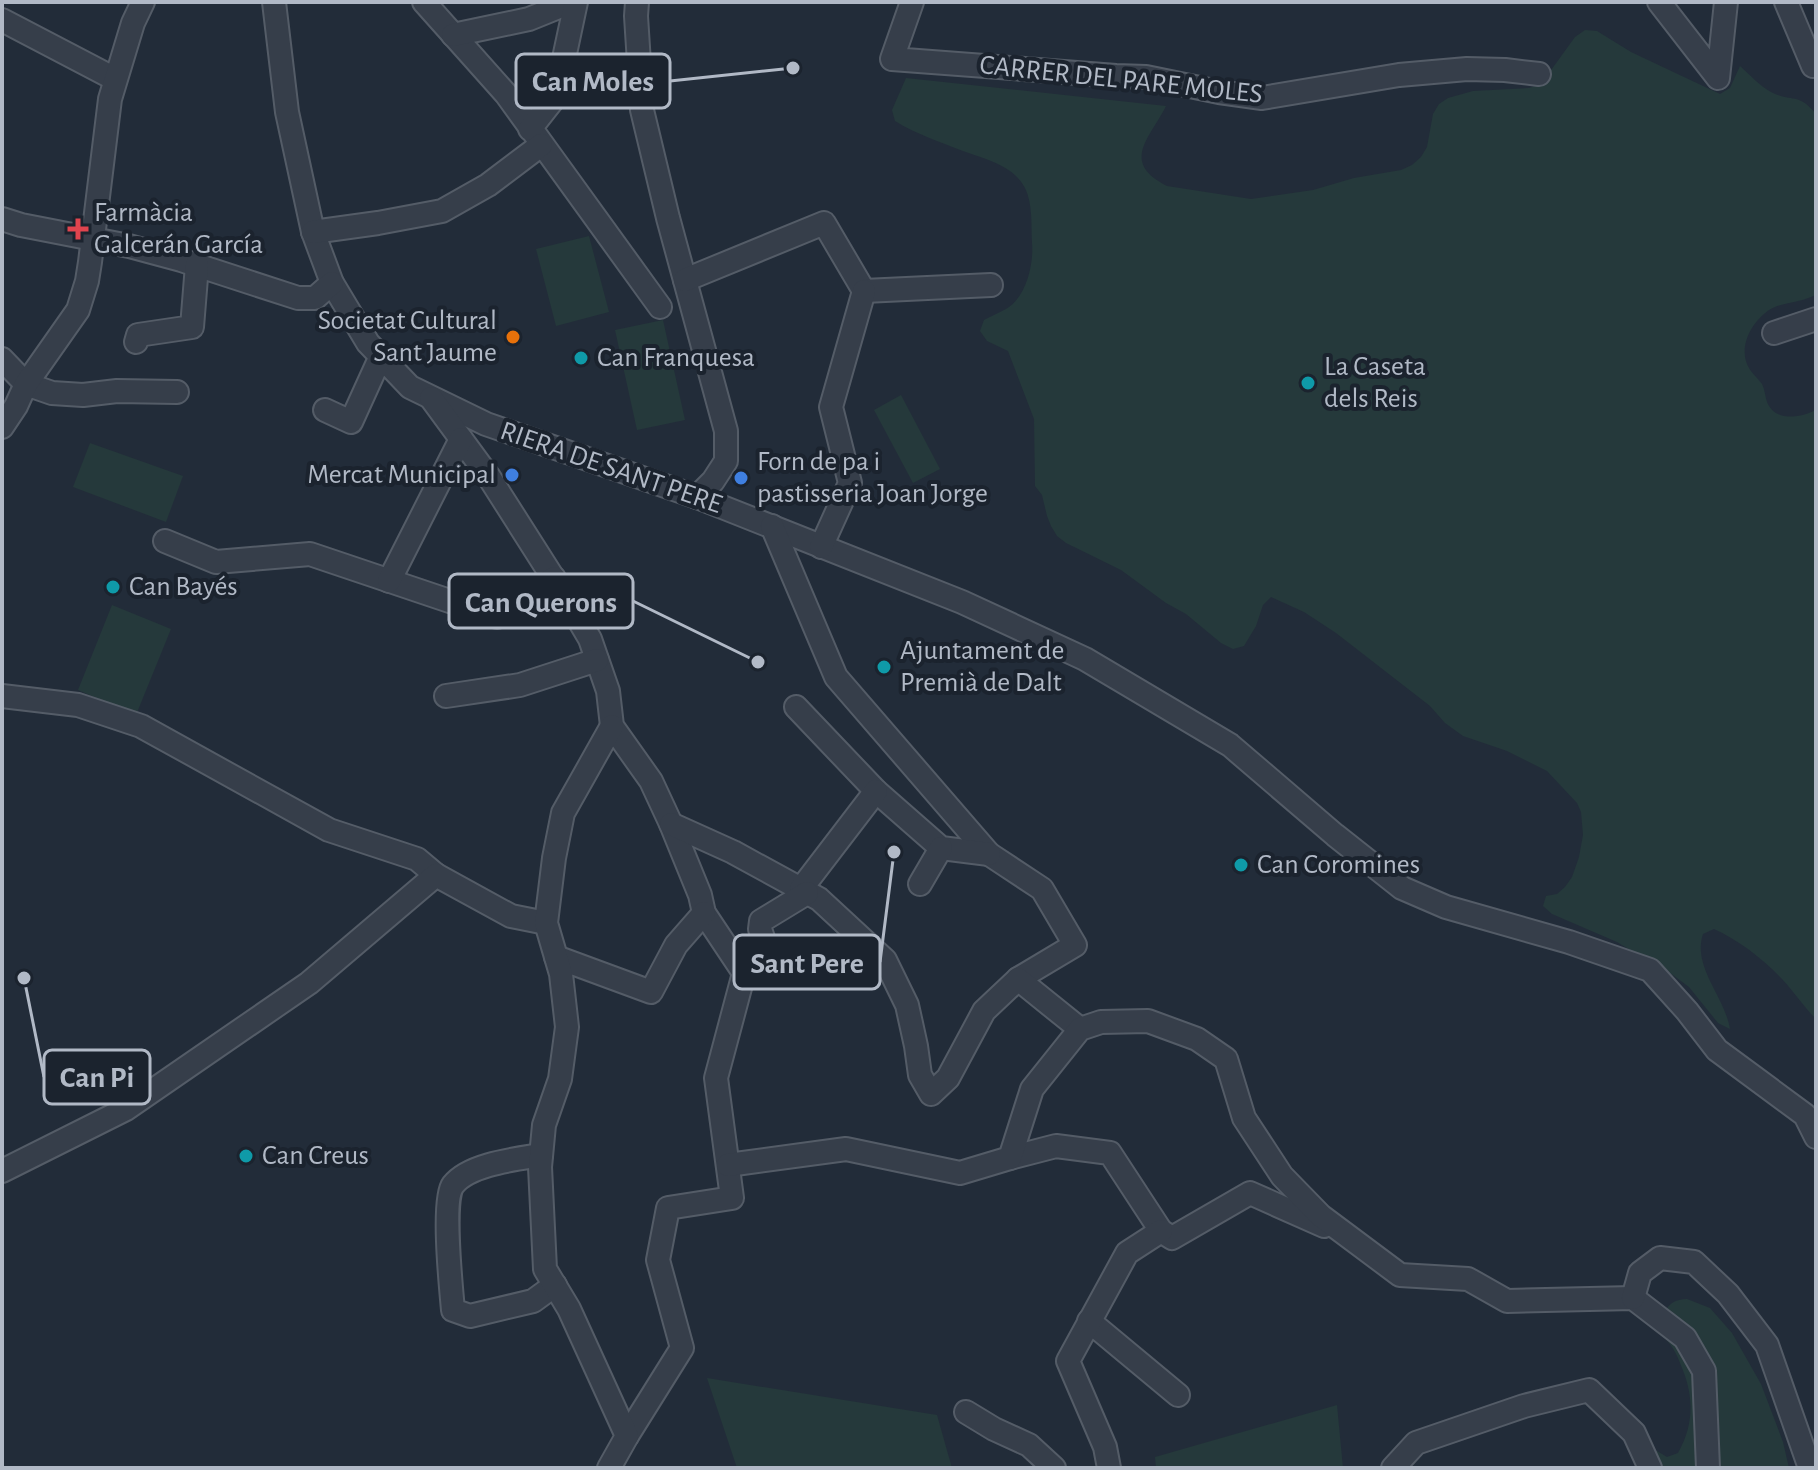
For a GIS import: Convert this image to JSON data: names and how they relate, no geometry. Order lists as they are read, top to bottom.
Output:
{
  "streets": {
    "street": ["CARRER DEL PARE MOLES", "RIERA DE SANT PERE"]
  },
  "places": {
    "other": [
      "Can Moles",
      "Societat Cultural Sant Jaume",
      "Can Franquesa",
      "La Caseta dels Reis",
      "Mercat Municipal",
      "Forn de pa i pastisseria Joan Jorge",
      "Can Bayés",
      "Can Querons",
      "Ajuntament de Premià de Dalt",
      "Sant Pere",
      "Can Coromines",
      "Can Pi",
      "Can Creus"
    ],
    "health": ["Farmàcia Galcerán García"]
  }
}
